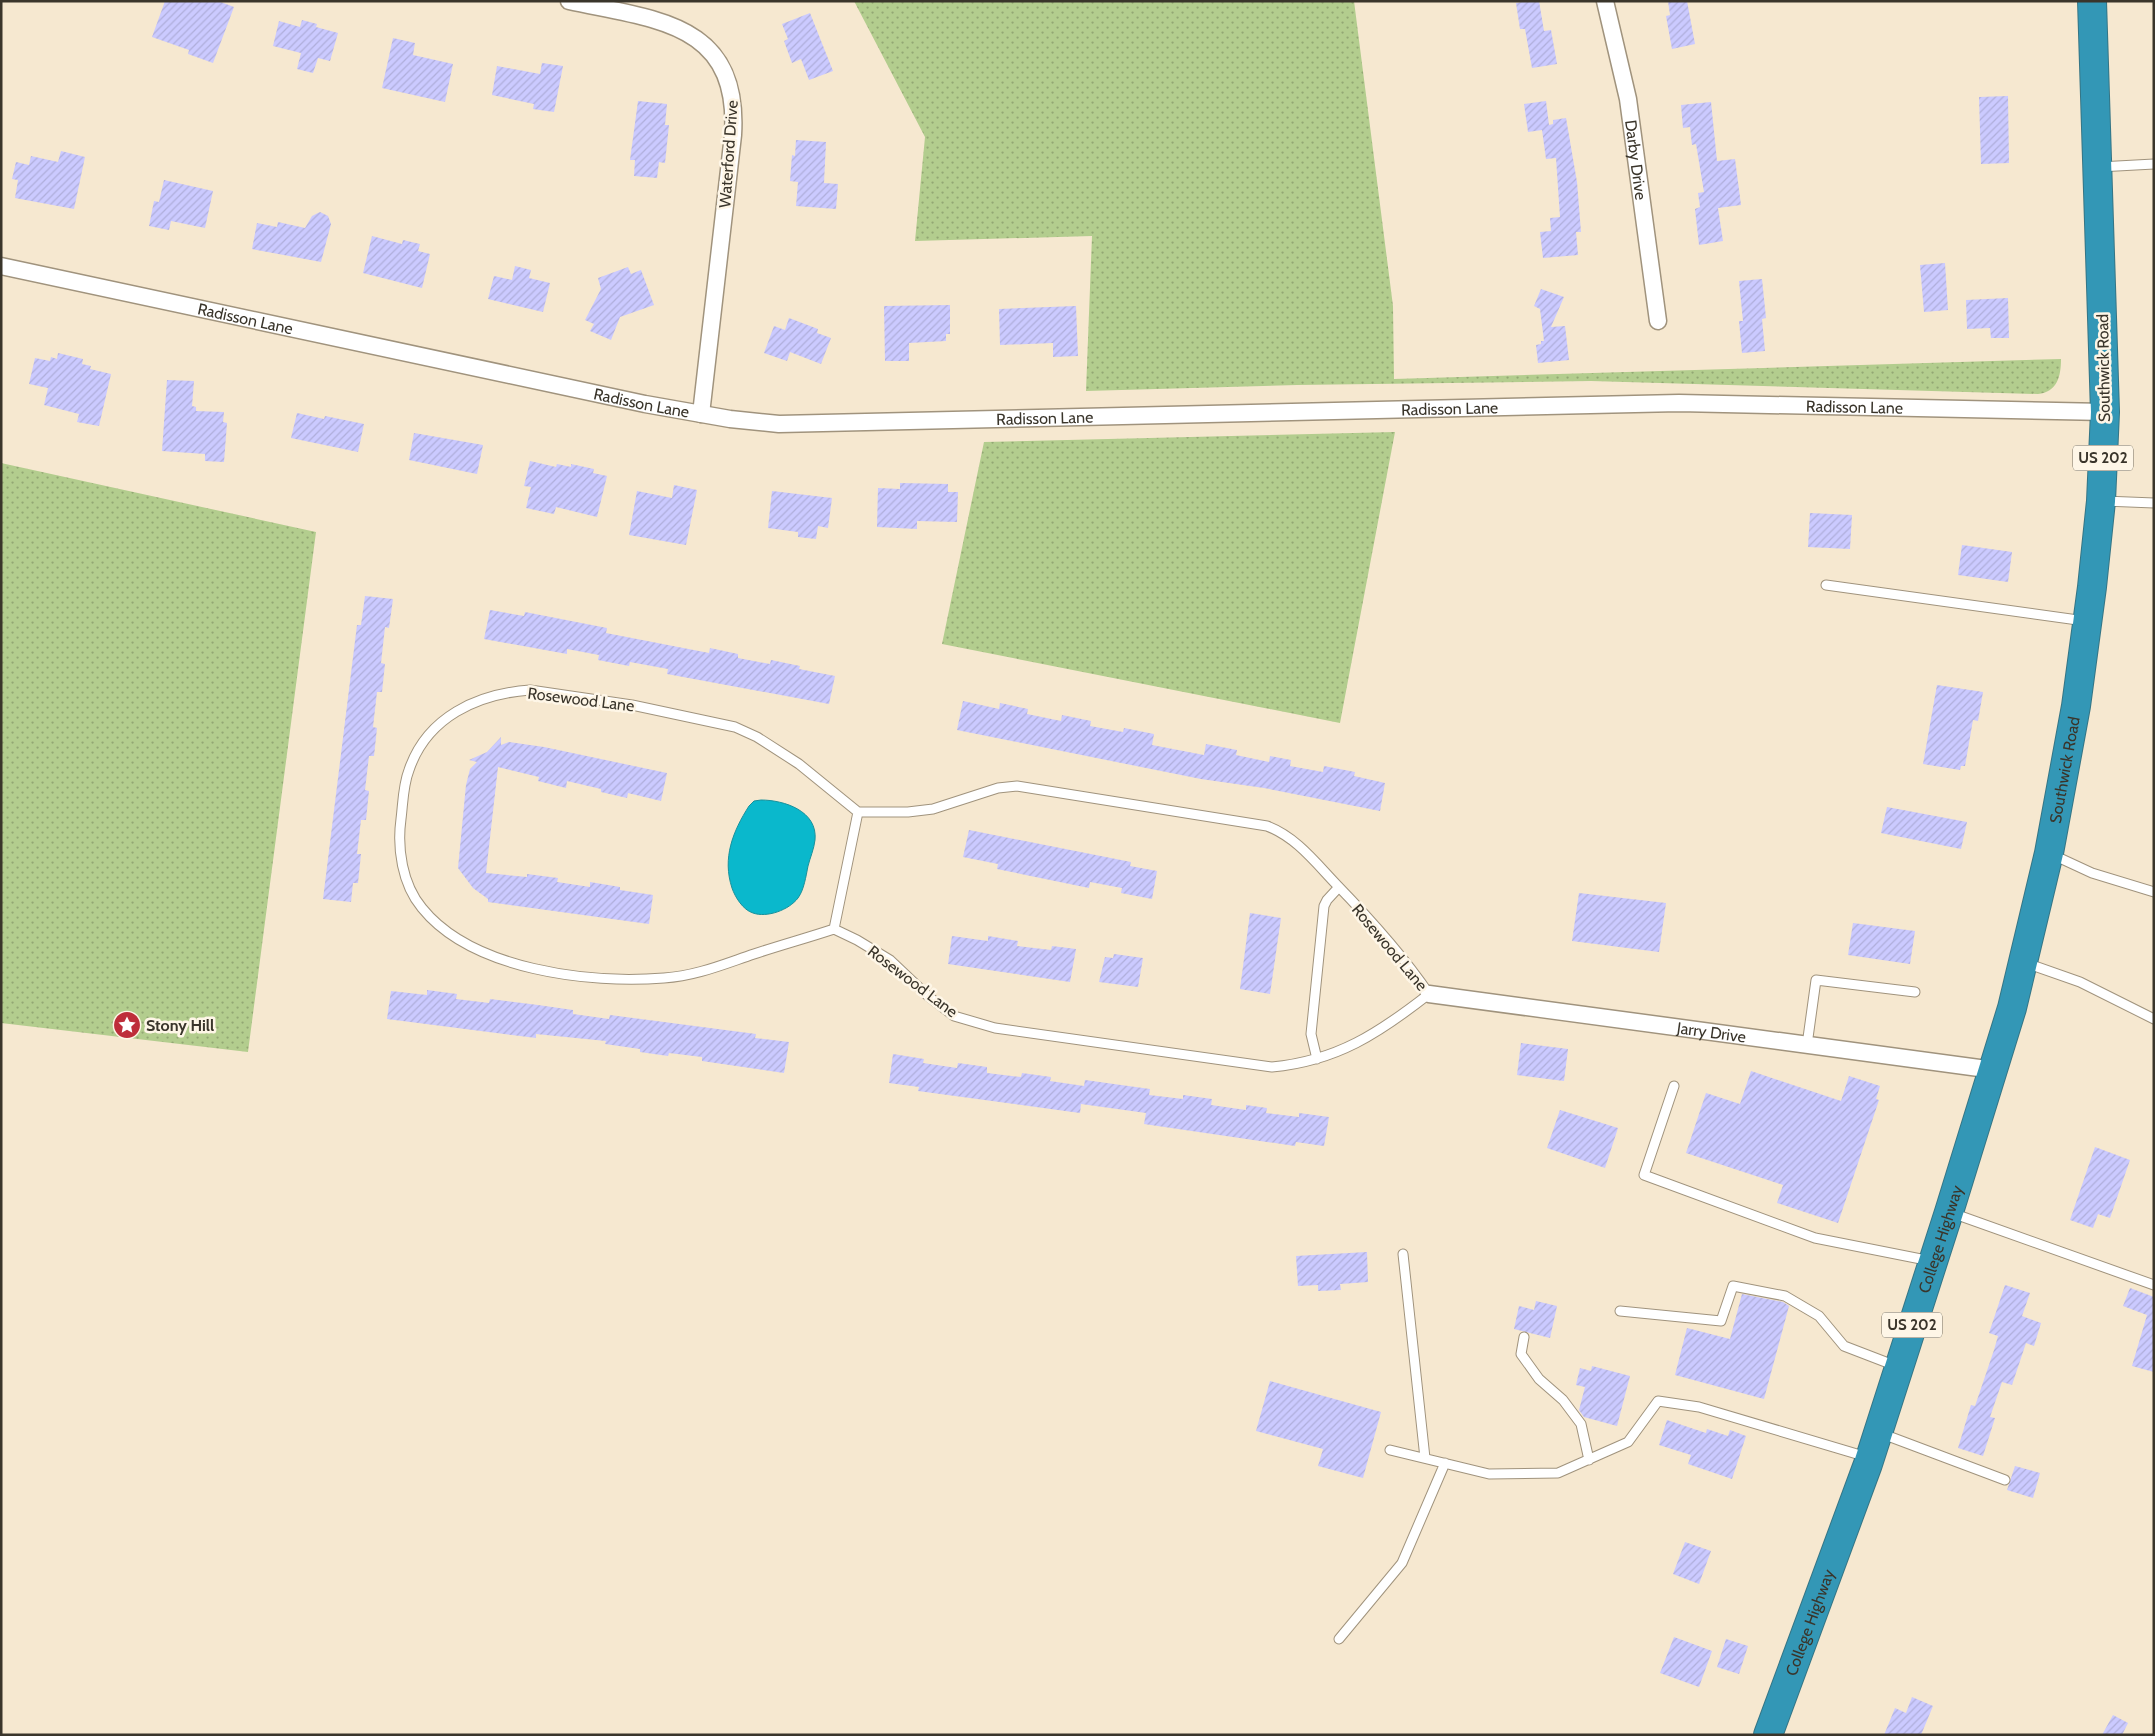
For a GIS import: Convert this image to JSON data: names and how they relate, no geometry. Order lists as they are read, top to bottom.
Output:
{
  "streets": {
    "highway": ["Southwick Road", "US 202", "College Highway"],
    "street": [
      "Waterford Drive",
      "Darby Drive",
      "Radisson Lane",
      "Jarry Drive"
    ],
    "lane": ["Rosewood Lane"]
  },
  "crossings": [
    ["Waterford Drive", "Radisson Lane"],
    ["Radisson Lane", "Southwick Road"],
    ["Southwick Road", "College Highway"],
    ["Rosewood Lane", "Jarry Drive"],
    ["Jarry Drive", "College Highway"]
  ],
  "places": {
    "place": ["Stony Hill"]
  }
}
